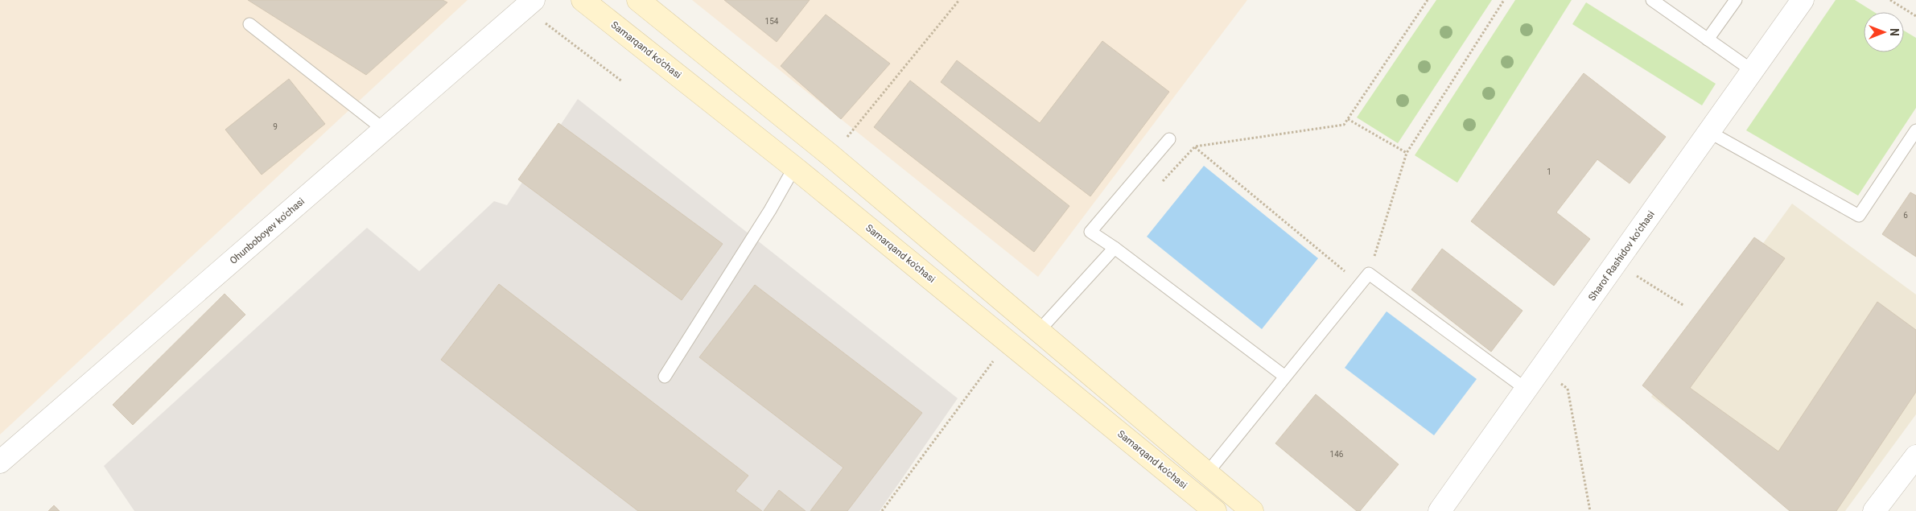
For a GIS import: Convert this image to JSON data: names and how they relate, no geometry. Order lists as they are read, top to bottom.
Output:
{
  "streets": {
    "main road": ["Samarqand ko'chasi"],
    "street": ["Ohunboboyev ko'chasi", "Sharof Rashidov ko’chasi"]
  },
  "house_numbers": [
    "154",
    "9",
    "1",
    "6",
    "146"
  ],
  "north": "right"
}
